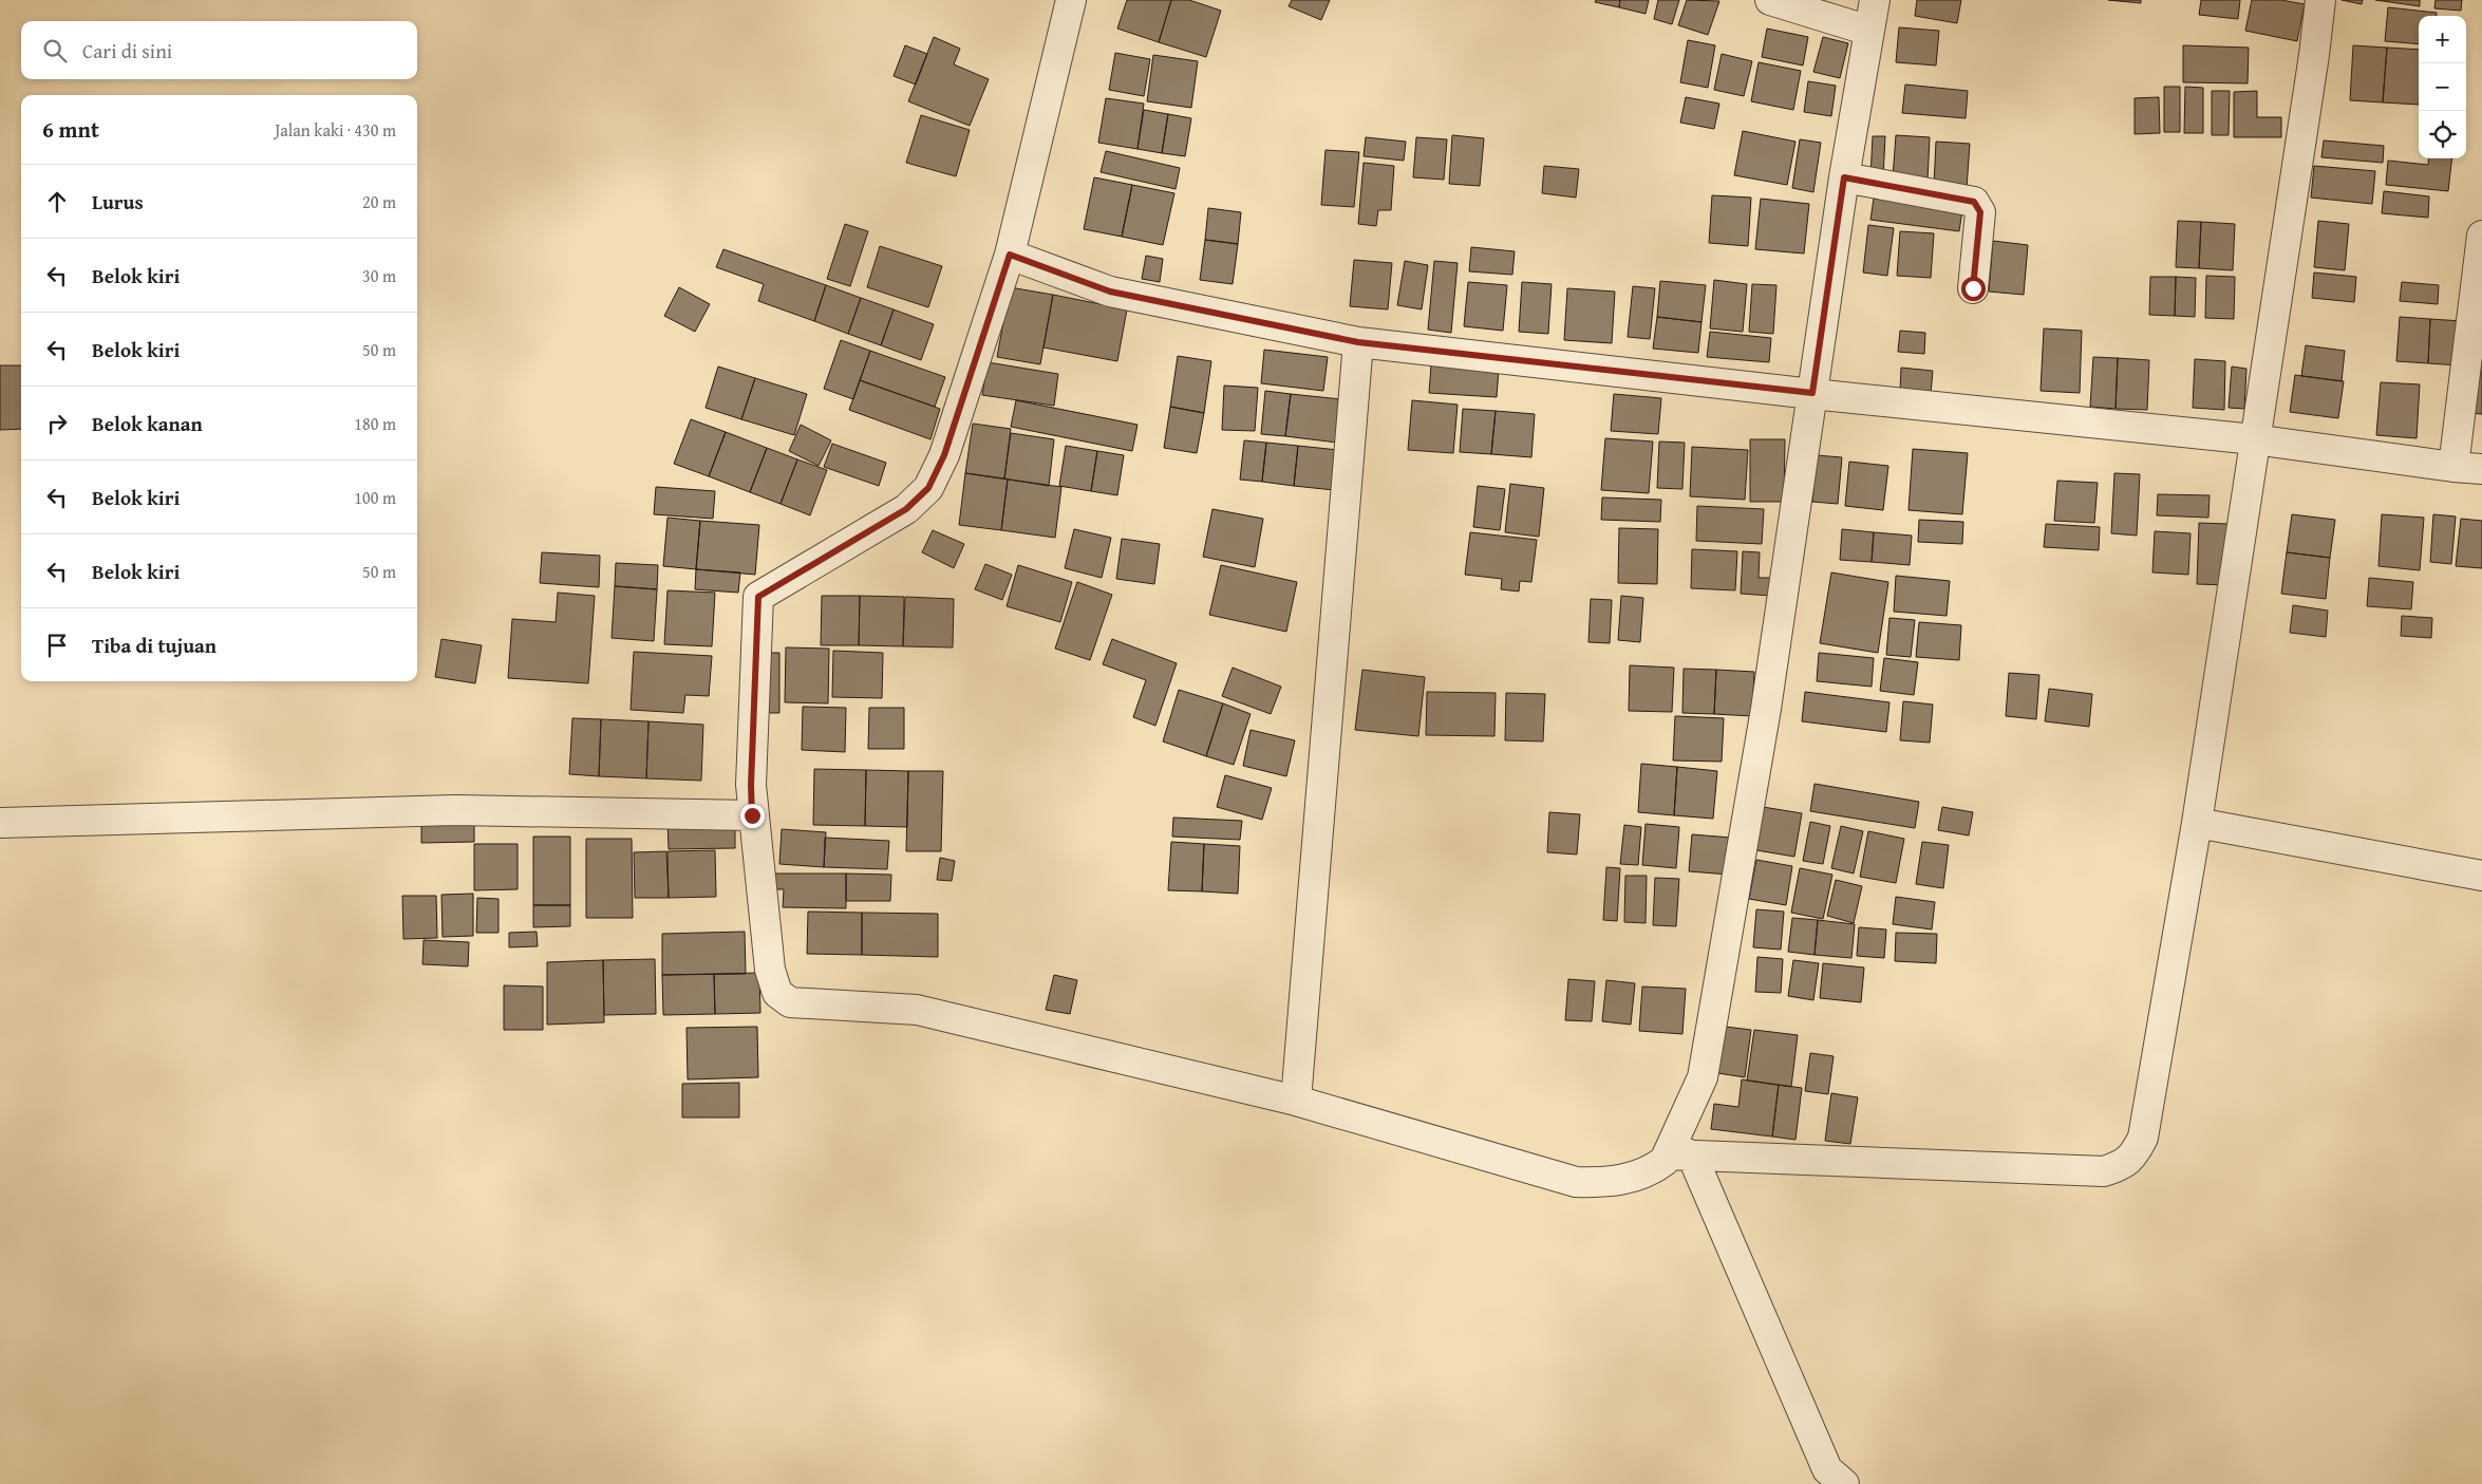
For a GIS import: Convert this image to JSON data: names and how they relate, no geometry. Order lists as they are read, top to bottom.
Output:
{
  "page": {
    "map_buttons": ["+", "−"],
    "search": "Cari di sini",
    "heading": ["6 mnt", "Jalan kaki · 430 m"],
    "list": [
      ["Lurus", "20 m"],
      ["Belok kiri", "30 m"],
      ["Belok kiri", "50 m"],
      ["Belok kanan", "180 m"],
      ["Belok kiri", "100 m"],
      ["Belok kiri", "50 m"],
      "Tiba di tujuan"
    ]
  }
}
